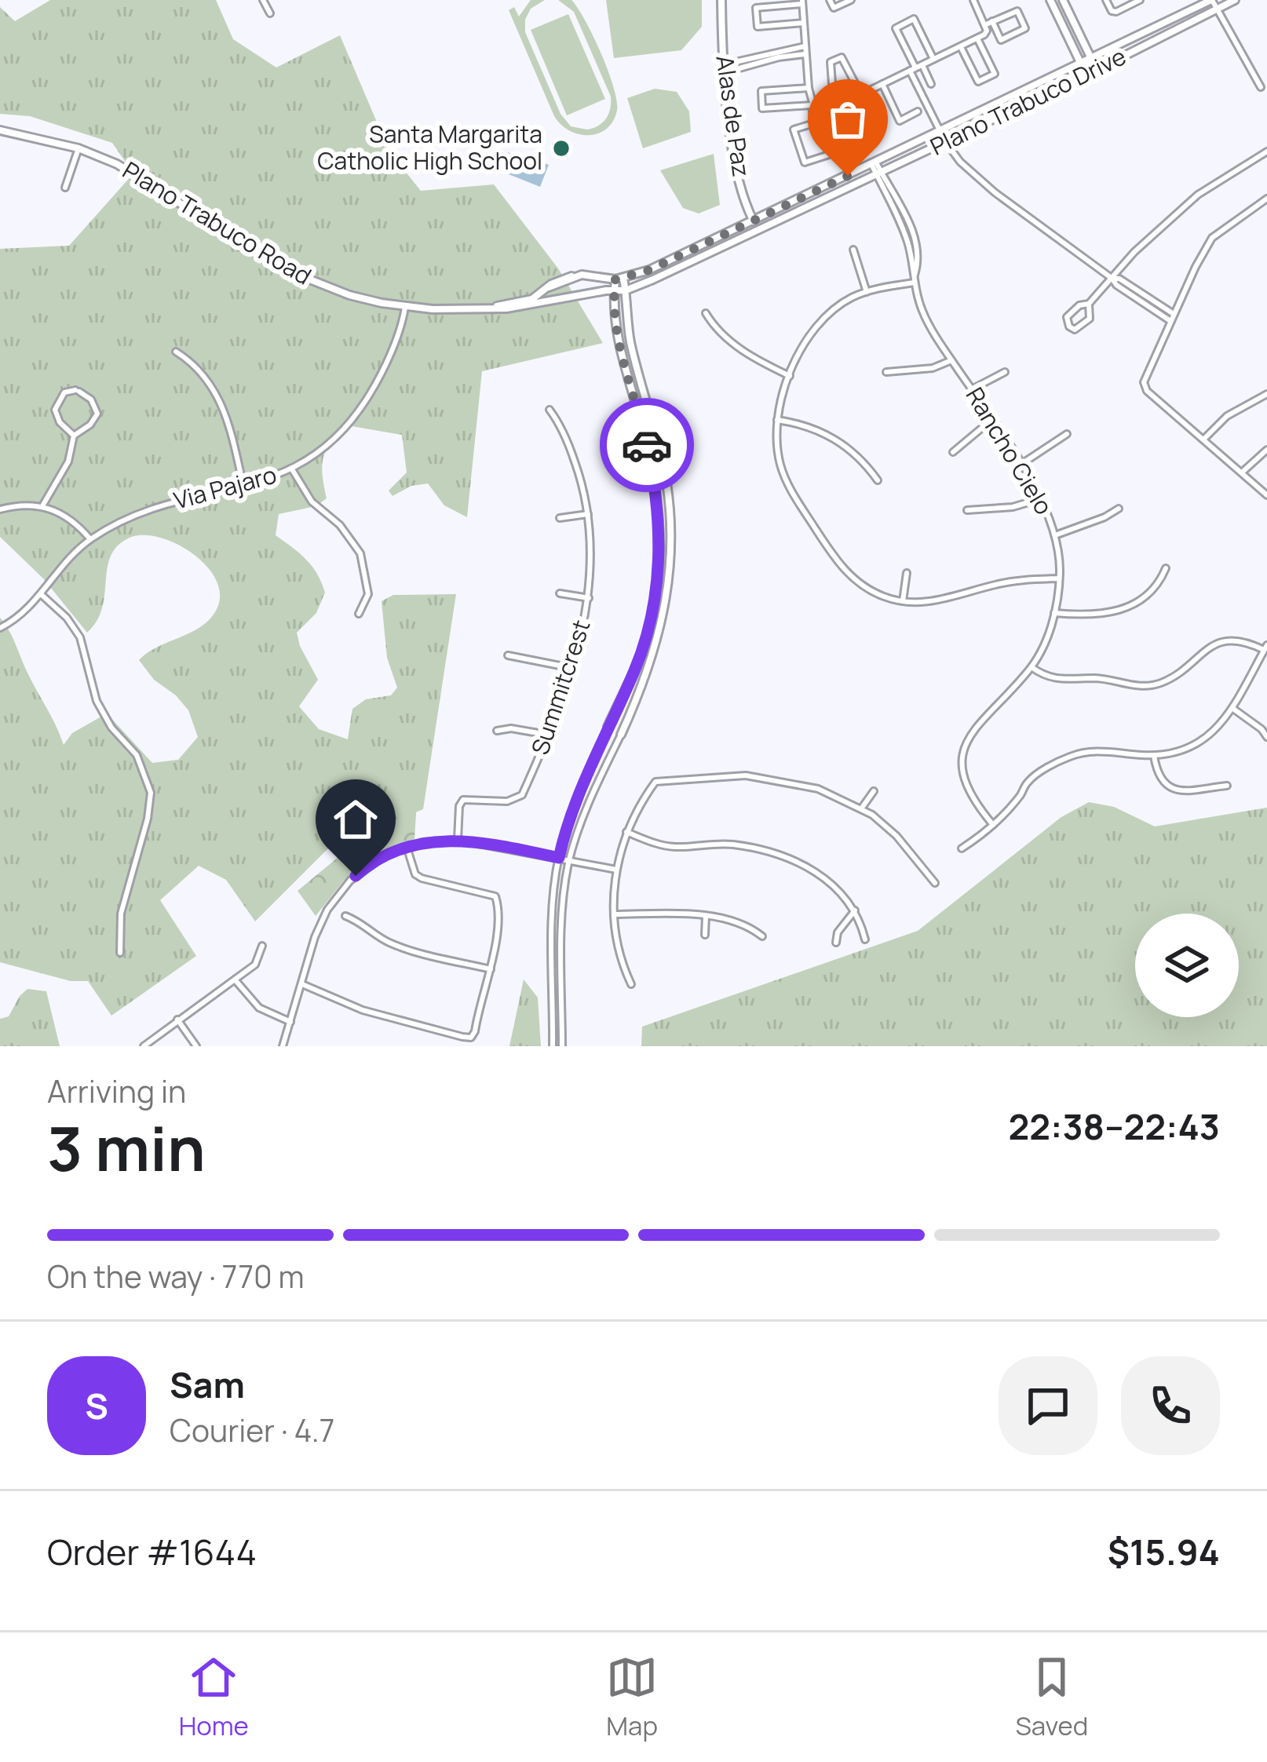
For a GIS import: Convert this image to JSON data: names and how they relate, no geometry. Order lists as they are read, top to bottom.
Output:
{
  "streets": {
    "street": [
      "Plano Trabuco Drive",
      "Alas de Paz",
      "Plano Trabuco Road",
      "Rancho Cielo",
      "Via Pajaro",
      "Summitcrest"
    ]
  },
  "crossings": [
    ["Plano Trabuco Drive", "Alas de Paz"],
    ["Plano Trabuco Drive", "Plano Trabuco Road"],
    ["Plano Trabuco Drive", "Rancho Cielo"],
    ["Plano Trabuco Road", "Via Pajaro"]
  ],
  "places": ["Santa Margarita Catholic High School"],
  "page": {
    "heading": ["3 min", "Arriving in", "22:38–22:43"],
    "panel": [
      "Sam",
      "Courier · 4.7",
      "Order #1644",
      "$15.94"
    ],
    "bar": "On the way · 770 m",
    "round": "S",
    "tabs": ["Home", "Map", "Saved"]
  }
}
